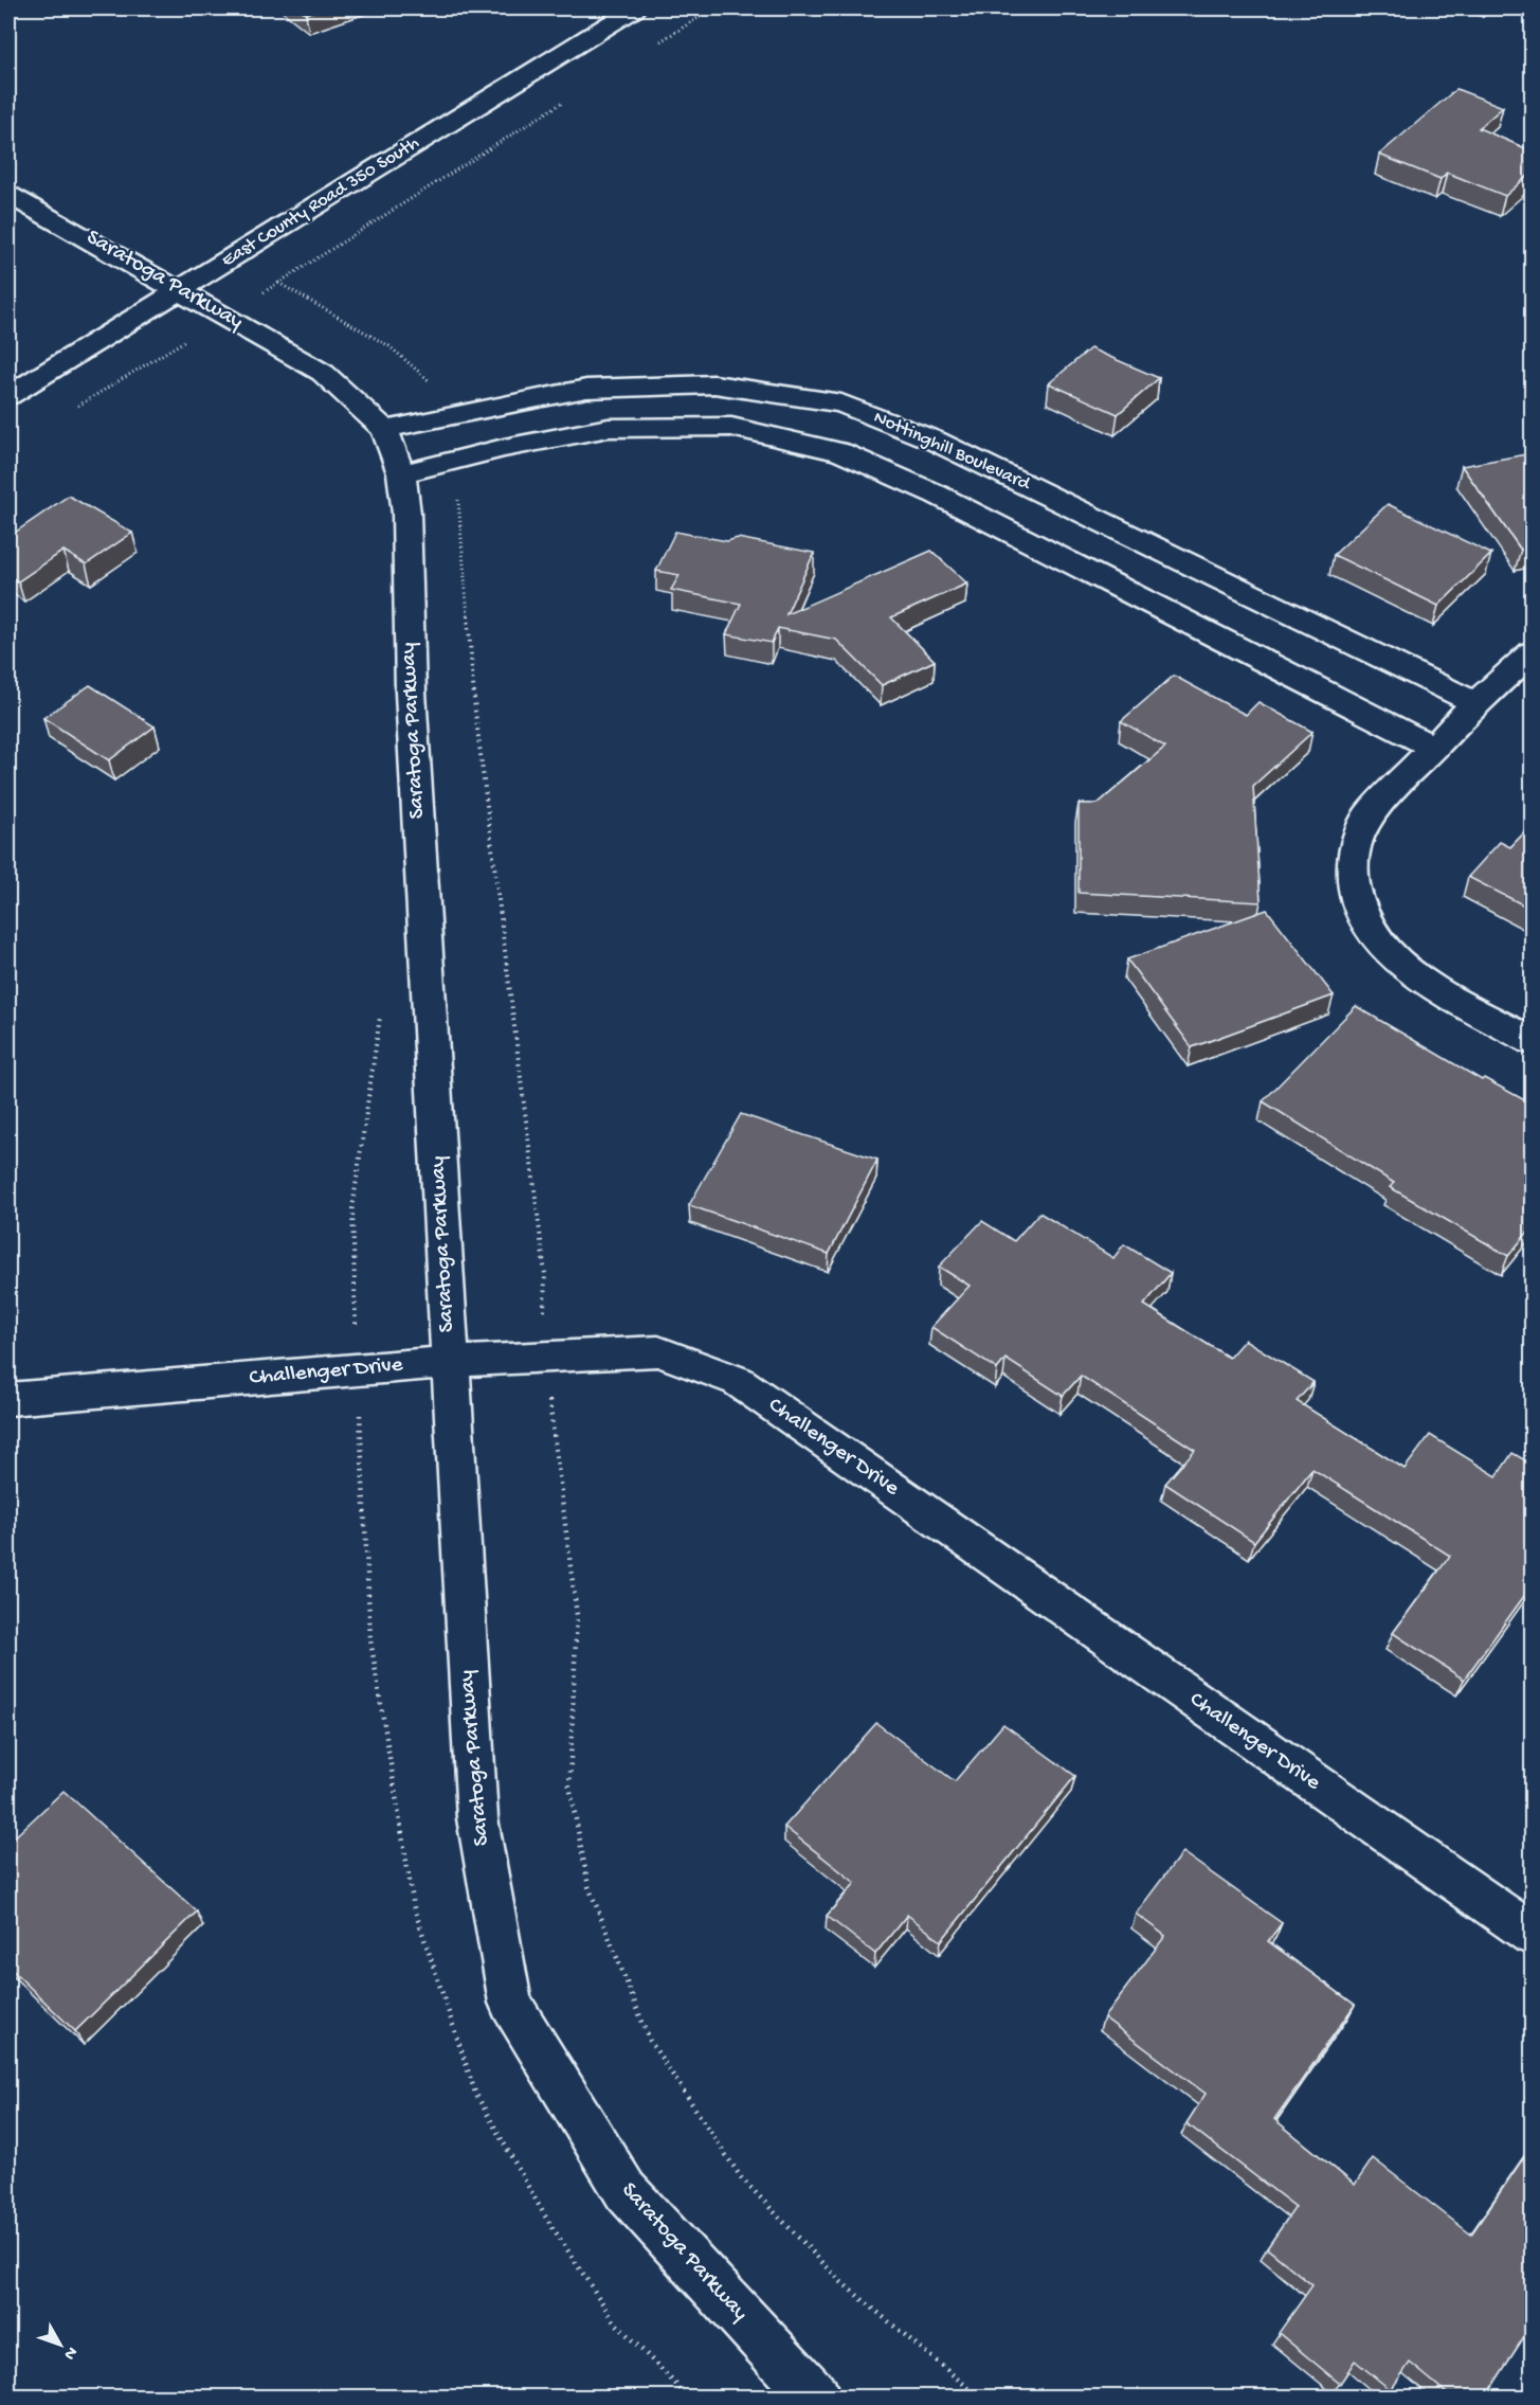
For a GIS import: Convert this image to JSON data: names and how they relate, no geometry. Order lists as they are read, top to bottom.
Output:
{
  "streets": {
    "street": [
      "East County Road 350 South",
      "Saratoga Parkway",
      "Nottinghill Boulevard",
      "Challenger Drive"
    ]
  },
  "crossings": [
    ["East County Road 350 South", "Saratoga Parkway"],
    ["Saratoga Parkway", "Nottinghill Boulevard"],
    ["Saratoga Parkway", "Challenger Drive"]
  ],
  "north": "bottom right"
}
